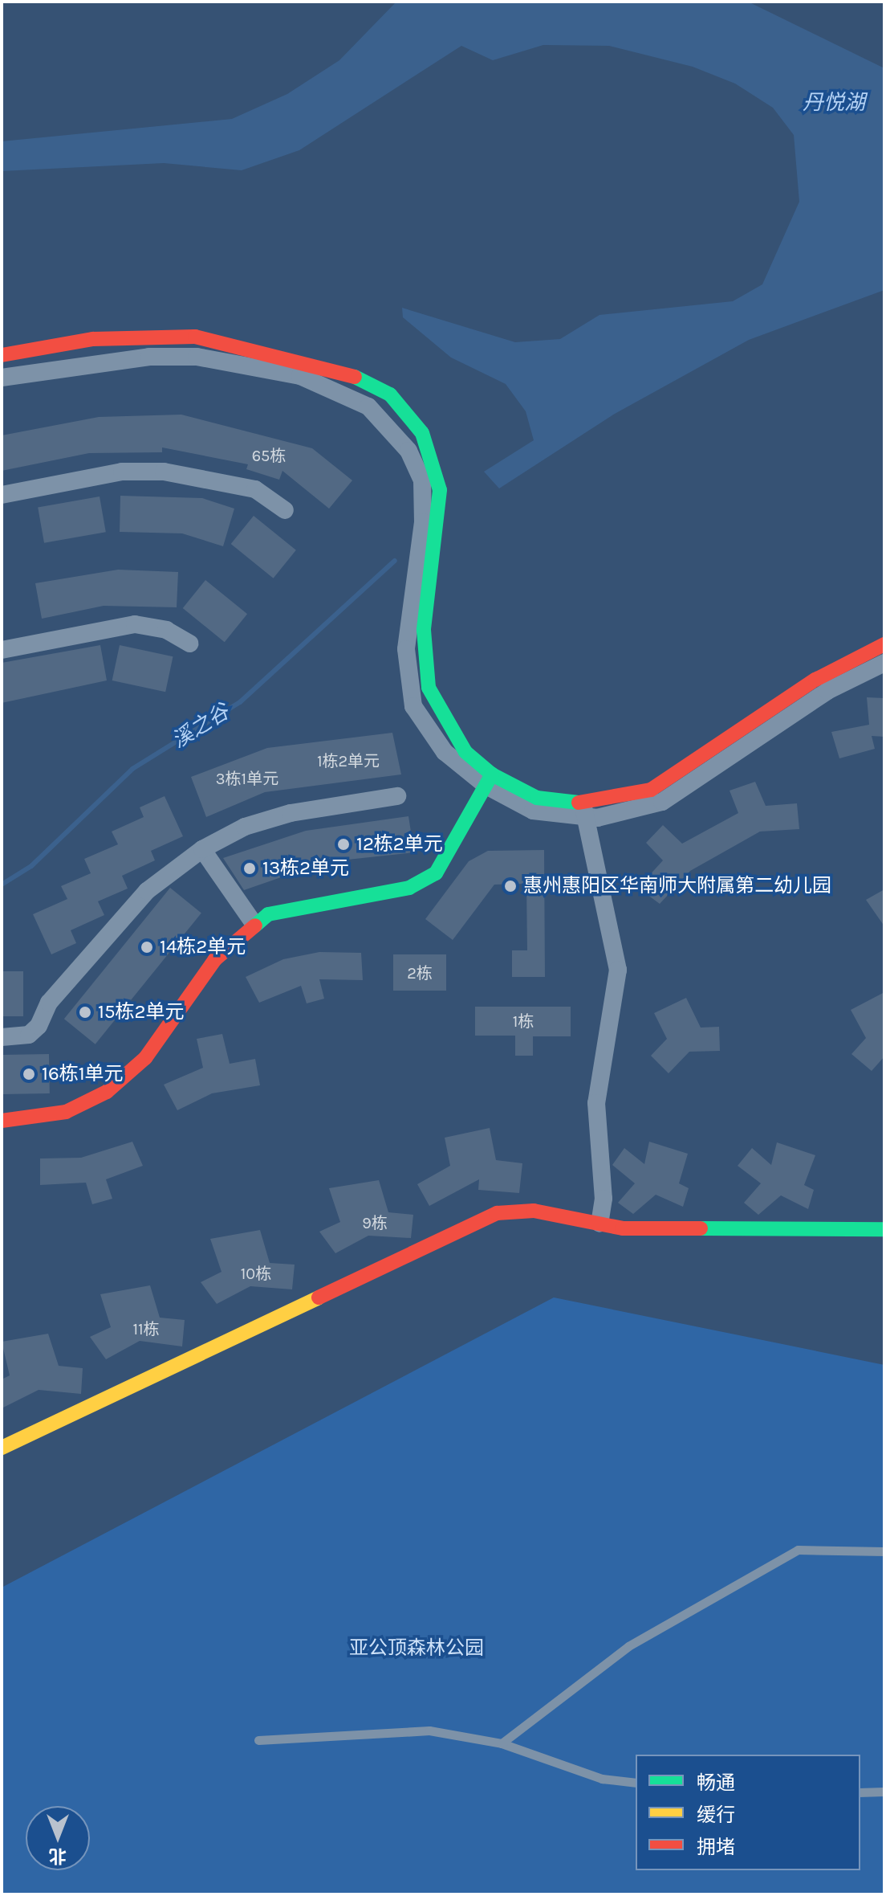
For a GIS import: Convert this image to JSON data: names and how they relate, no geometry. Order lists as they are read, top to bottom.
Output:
{
  "water": ["丹悦湖", "溪之谷"],
  "parks": ["亚公顶森林公园"],
  "places": [
    "12栋2单元",
    "13栋2单元",
    "惠州惠阳区华南师大附属第二幼儿园",
    "14栋2单元",
    "15栋2单元",
    "16栋1单元"
  ],
  "house_numbers": [
    "65栋",
    "1栋2单元",
    "3栋1单元",
    "2栋",
    "1栋",
    "9栋",
    "10栋",
    "11栋"
  ],
  "legend": ["畅通", "缓行", "拥堵"],
  "north": "bottom"
}
